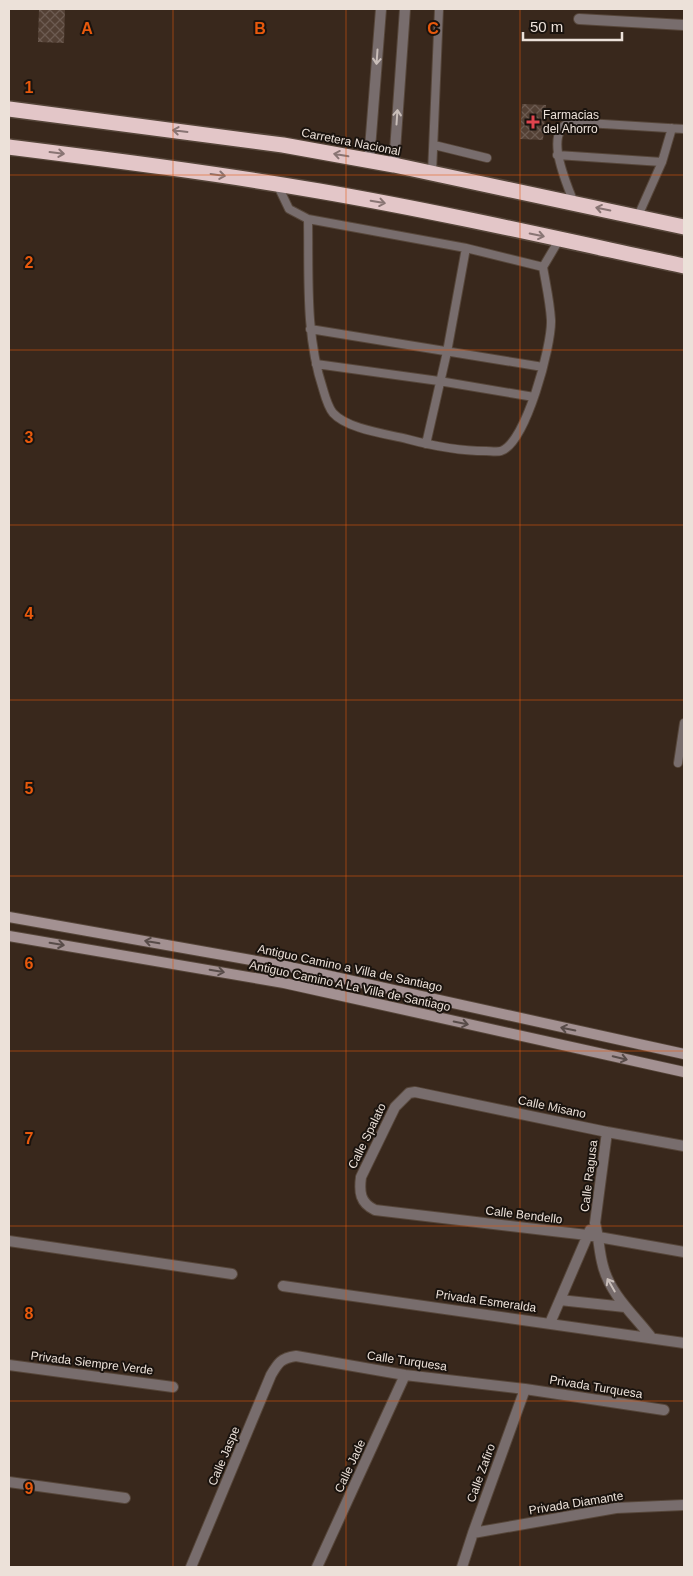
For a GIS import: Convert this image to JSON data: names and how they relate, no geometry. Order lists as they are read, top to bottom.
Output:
{
  "streets": {
    "highway": ["Carretera Nacional"],
    "street": [
      "Antiguo Camino a Villa de Santiago",
      "Antiguo Camino A La Villa de Santiago",
      "Calle Misano",
      "Calle Spalato",
      "Calle Ragusa",
      "Calle Bendello",
      "Privada Esmeralda",
      "Calle Turquesa",
      "Privada Siempre Verde",
      "Privada Turquesa",
      "Calle Jaspe",
      "Calle Jade",
      "Calle Zafiro",
      "Privada Diamante"
    ]
  },
  "crossings": [
    ["Calle Misano", "Calle Spalato"],
    ["Calle Misano", "Calle Ragusa"],
    ["Calle Spalato", "Calle Bendello"],
    ["Calle Ragusa", "Calle Bendello"],
    ["Calle Ragusa", "Privada Esmeralda"],
    ["Calle Turquesa", "Privada Turquesa"],
    ["Calle Turquesa", "Calle Jaspe"],
    ["Calle Turquesa", "Calle Jade"],
    ["Calle Turquesa", "Calle Zafiro"],
    ["Privada Turquesa", "Calle Zafiro"],
    ["Calle Zafiro", "Privada Diamante"]
  ],
  "one_way": ["Antiguo Camino a Villa de Santiago", "Antiguo Camino A La Villa de Santiago"],
  "places": {
    "health": ["Farmacias del Ahorro"]
  },
  "scale_bar": "50 m",
  "grid": {
    "columns": ["A", "B", "C"],
    "rows": [
      "1",
      "2",
      "3",
      "4",
      "5",
      "6",
      "7",
      "8",
      "9"
    ]
  }
}
